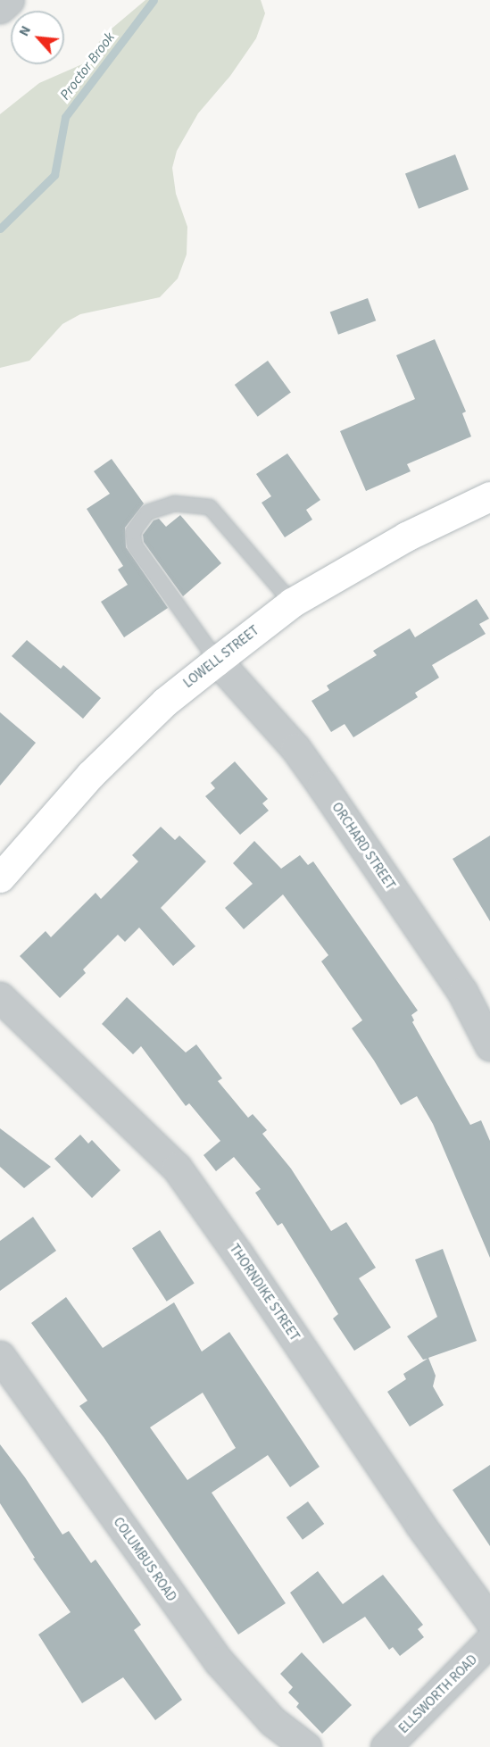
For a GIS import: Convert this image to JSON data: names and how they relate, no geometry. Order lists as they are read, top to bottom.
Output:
{
  "streets": {
    "main road": ["LOWELL STREET"],
    "street": [
      "ORCHARD STREET",
      "THORNDIKE STREET",
      "COLUMBUS ROAD",
      "ELLSWORTH ROAD"
    ]
  },
  "crossings": [
    ["LOWELL STREET", "ORCHARD STREET"]
  ],
  "water": ["Proctor Brook"],
  "north": "top left"
}
